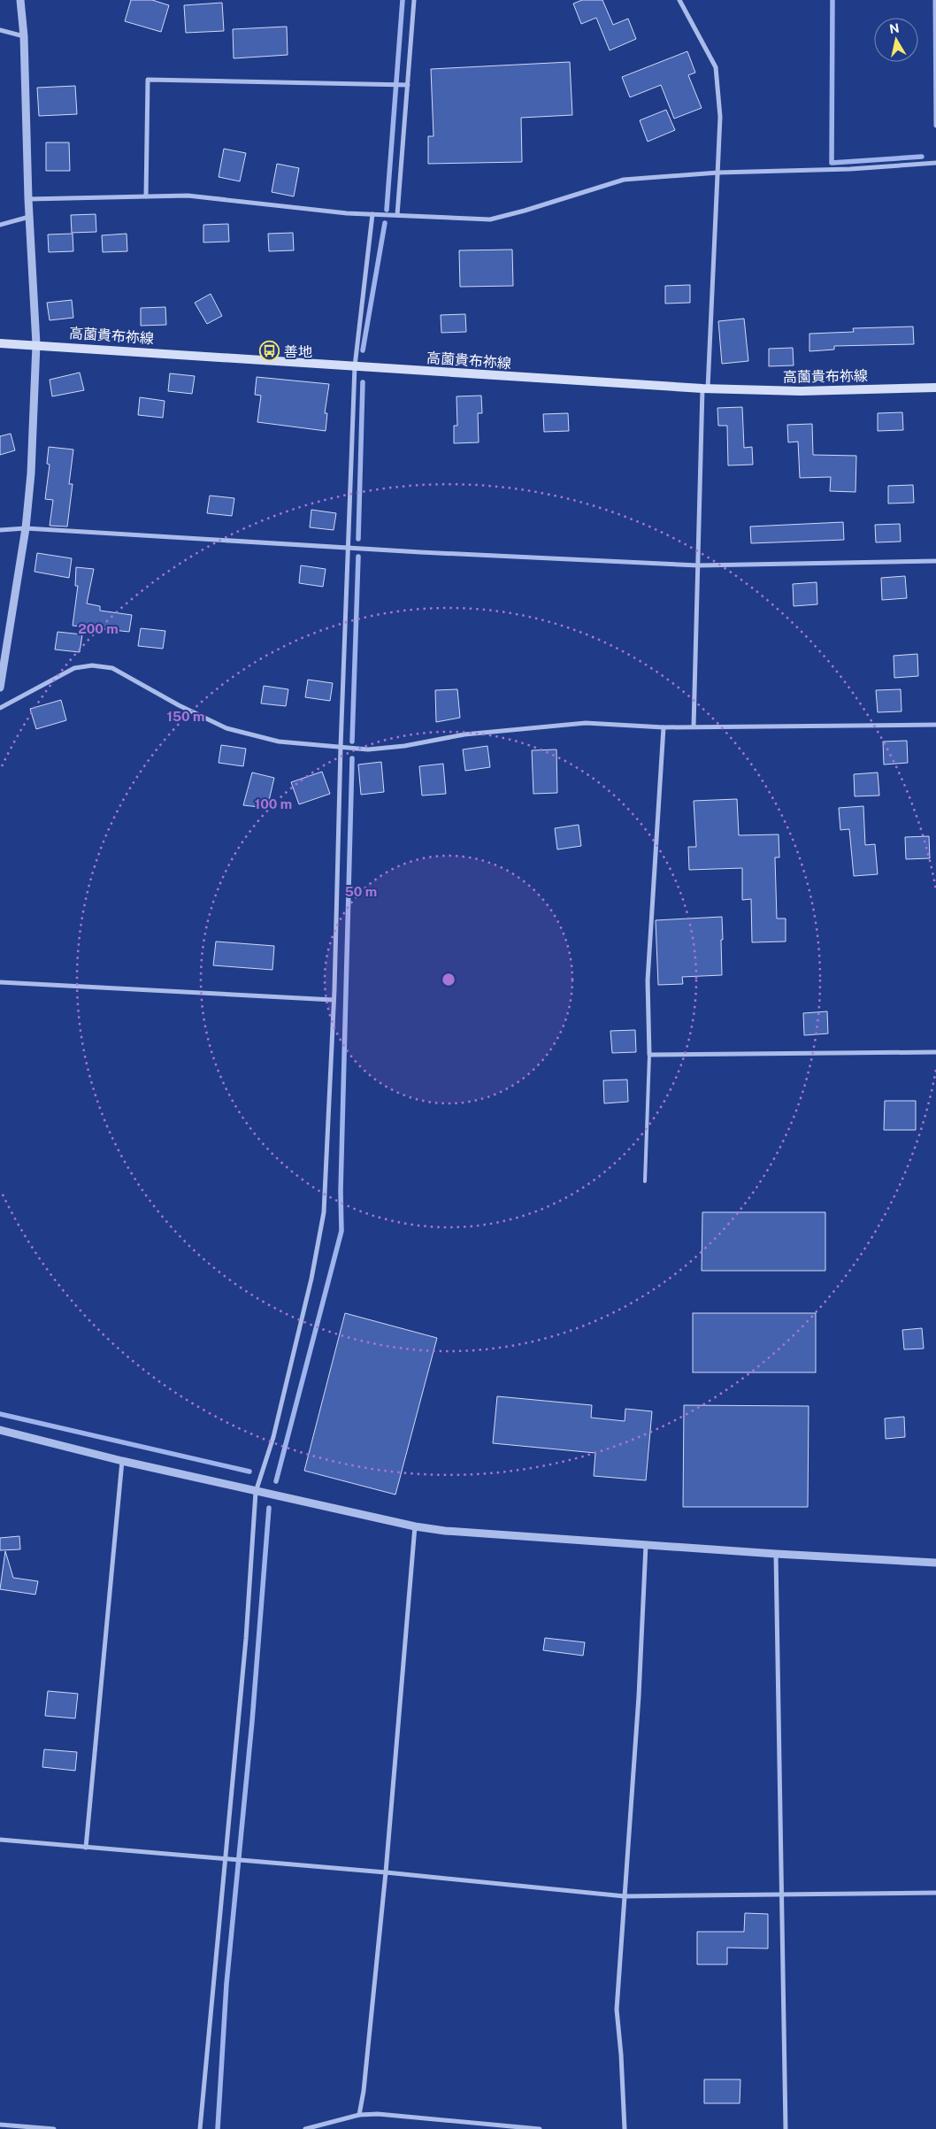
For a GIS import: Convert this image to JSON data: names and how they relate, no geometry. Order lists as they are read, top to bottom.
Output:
{
  "streets": {
    "main road": ["高薗貴布祢線"]
  },
  "places": {
    "bus stop": ["善地"]
  },
  "north": "top",
  "rings": [
    "200 m",
    "150 m",
    "100 m",
    "50 m"
  ]
}
